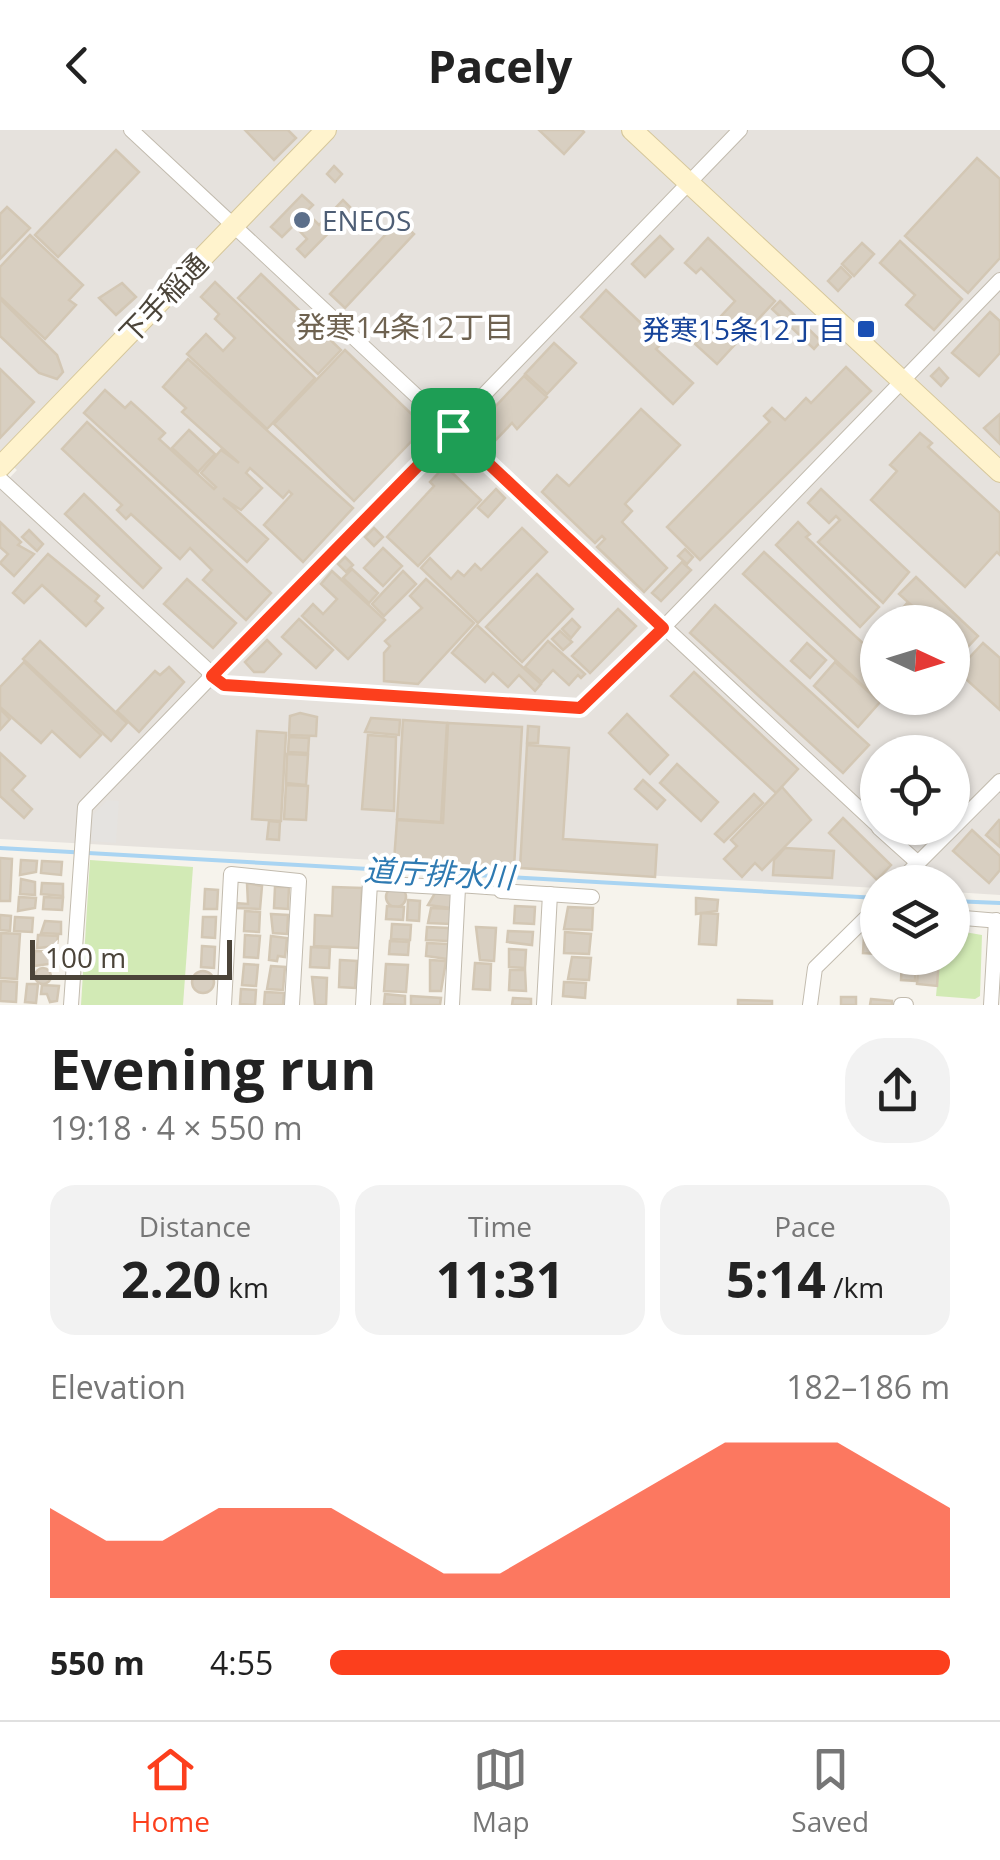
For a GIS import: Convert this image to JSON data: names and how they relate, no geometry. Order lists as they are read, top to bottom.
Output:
{
  "streets": {
    "street": ["下手稲通"]
  },
  "districts": ["発寒14条12丁目"],
  "water": ["道庁排水川"],
  "places": {
    "other": ["ENEOS"],
    "transit": ["発寒15条12丁目"]
  },
  "scale_bar": "100 m",
  "north": "right",
  "page": {
    "header": "Pacely",
    "scale": "100 m",
    "heading": ["Evening run", "19:18 · 4 × 550 m"],
    "stats": [
      ["Distance", "2.20 km"],
      ["Time", "11:31"],
      ["Pace", "5:14 /km"]
    ],
    "chart": ["Elevation", "182–186 m"],
    "list": [
      {
        "name": "550 m",
        "note": "4:55"
      }
    ],
    "tabs": ["Home", "Map", "Saved"]
  }
}
